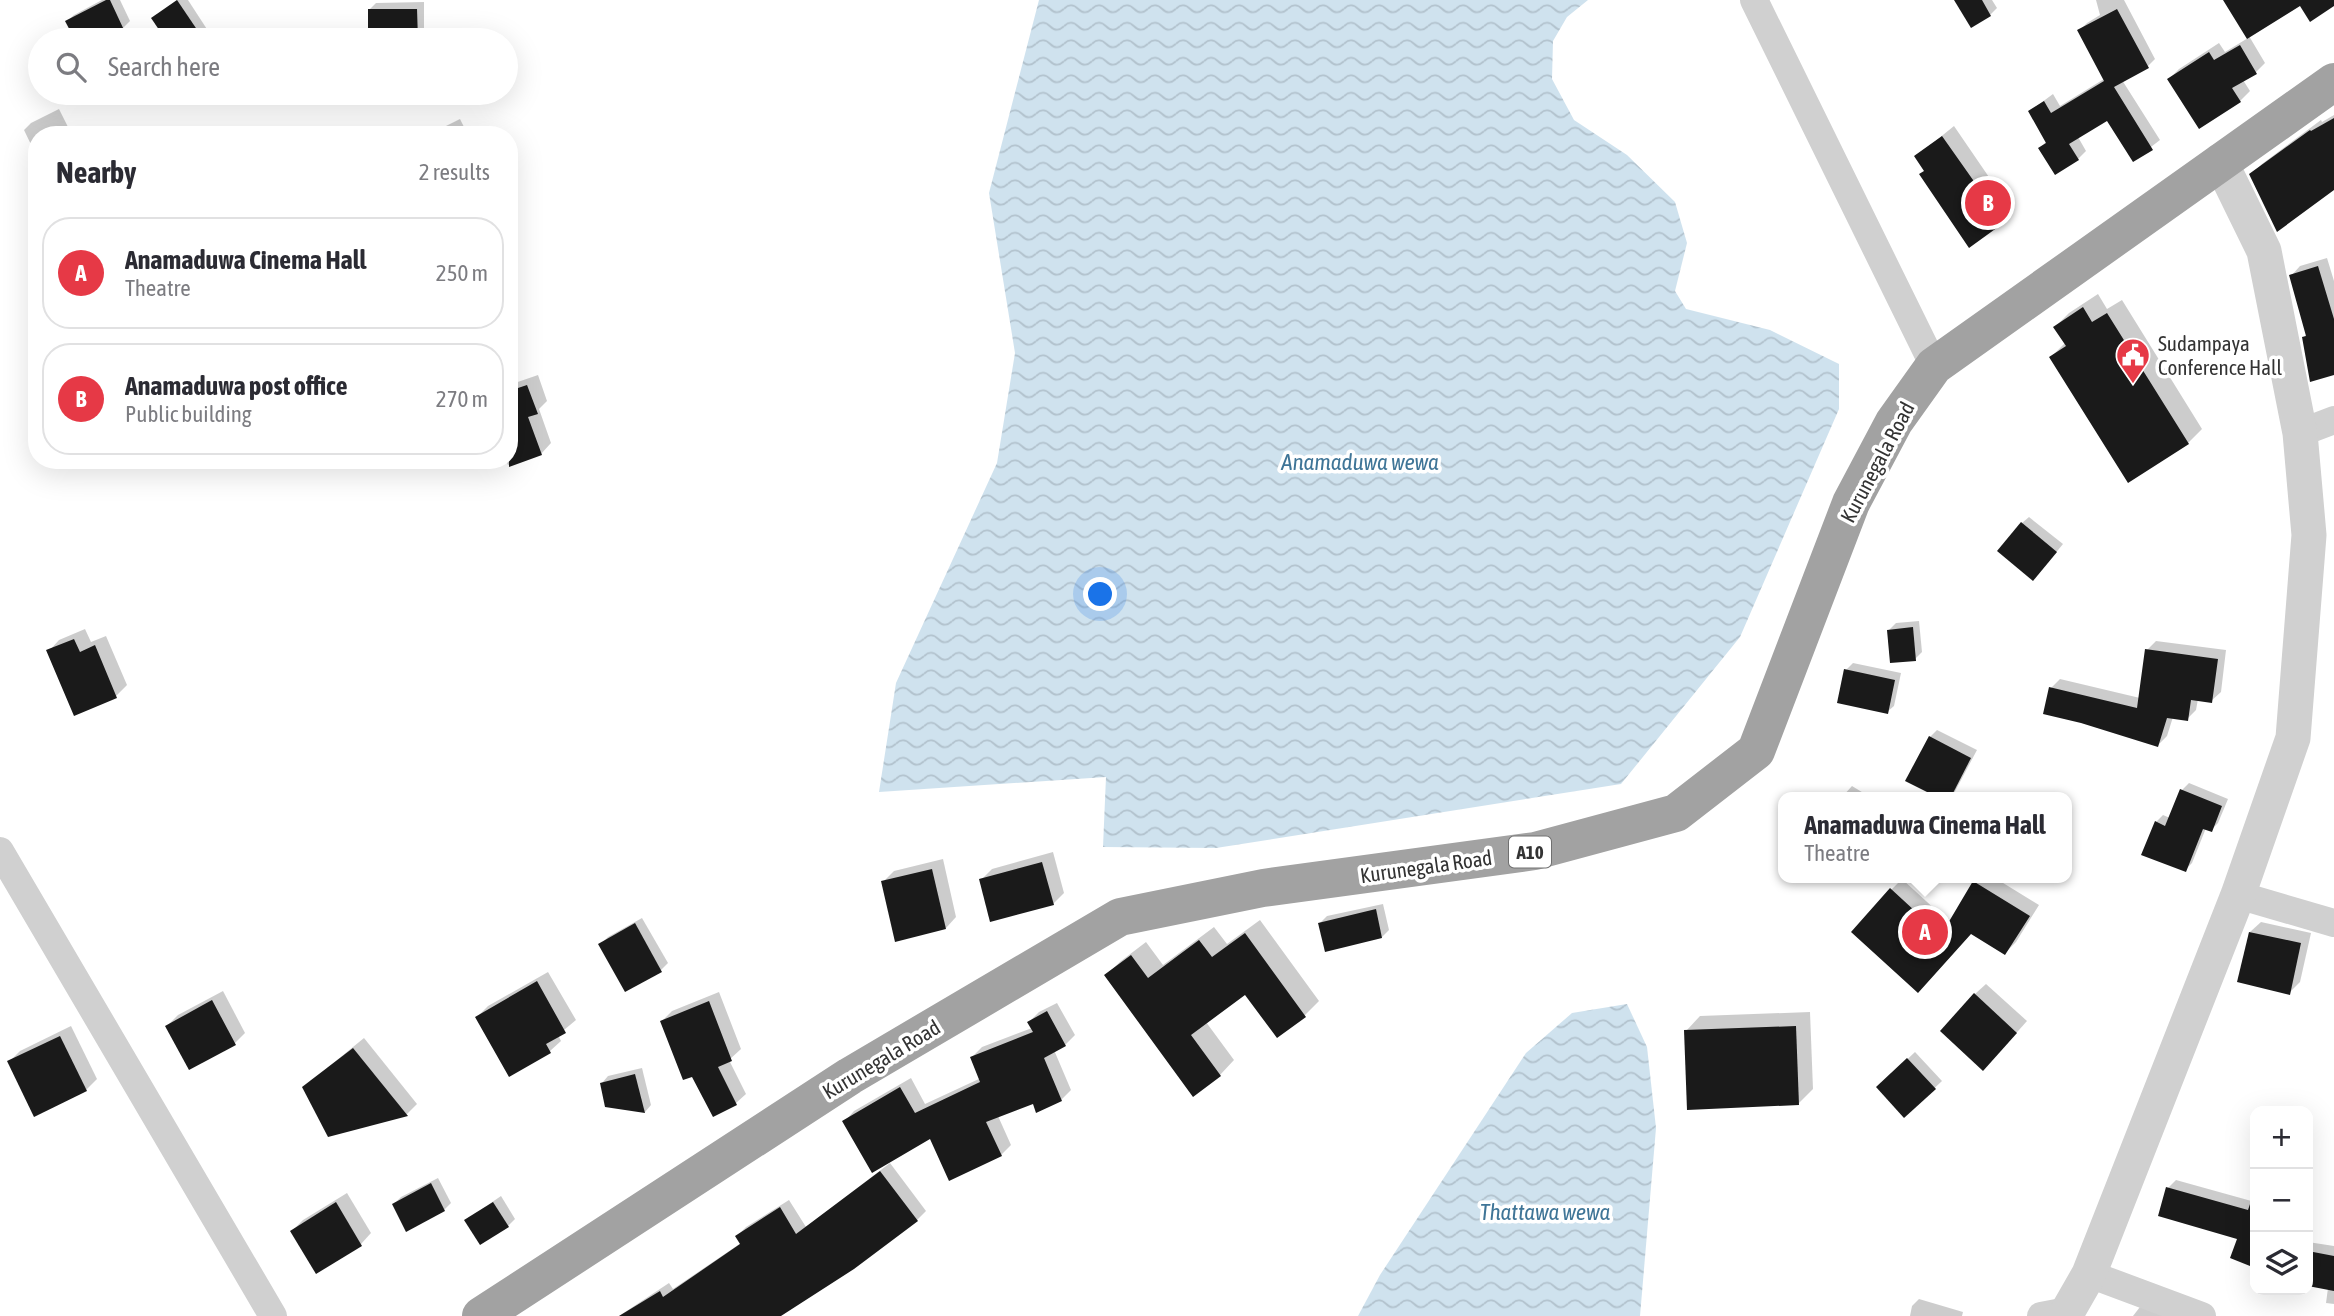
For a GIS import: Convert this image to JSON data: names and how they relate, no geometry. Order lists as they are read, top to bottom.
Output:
{
  "streets": {
    "highway": ["Kurunegala Road", "A10"]
  },
  "water": ["Anamaduwa wewa", "Thattawa wewa"],
  "places": {
    "public building": ["Sudampaya Conference Hall"]
  },
  "page": {
    "search": "Search here",
    "heading": ["Nearby", "2 results"],
    "pins": ["B", "A"],
    "list": [
      {
        "mark": "A",
        "name": "Anamaduwa Cinema Hall",
        "note": "Theatre",
        "value": "250 m"
      },
      {
        "mark": "B",
        "name": "Anamaduwa post office",
        "note": "Public building",
        "value": "270 m"
      }
    ],
    "popup": ["Anamaduwa Cinema Hall", "Theatre"],
    "map_buttons": ["+", "−"]
  }
}
